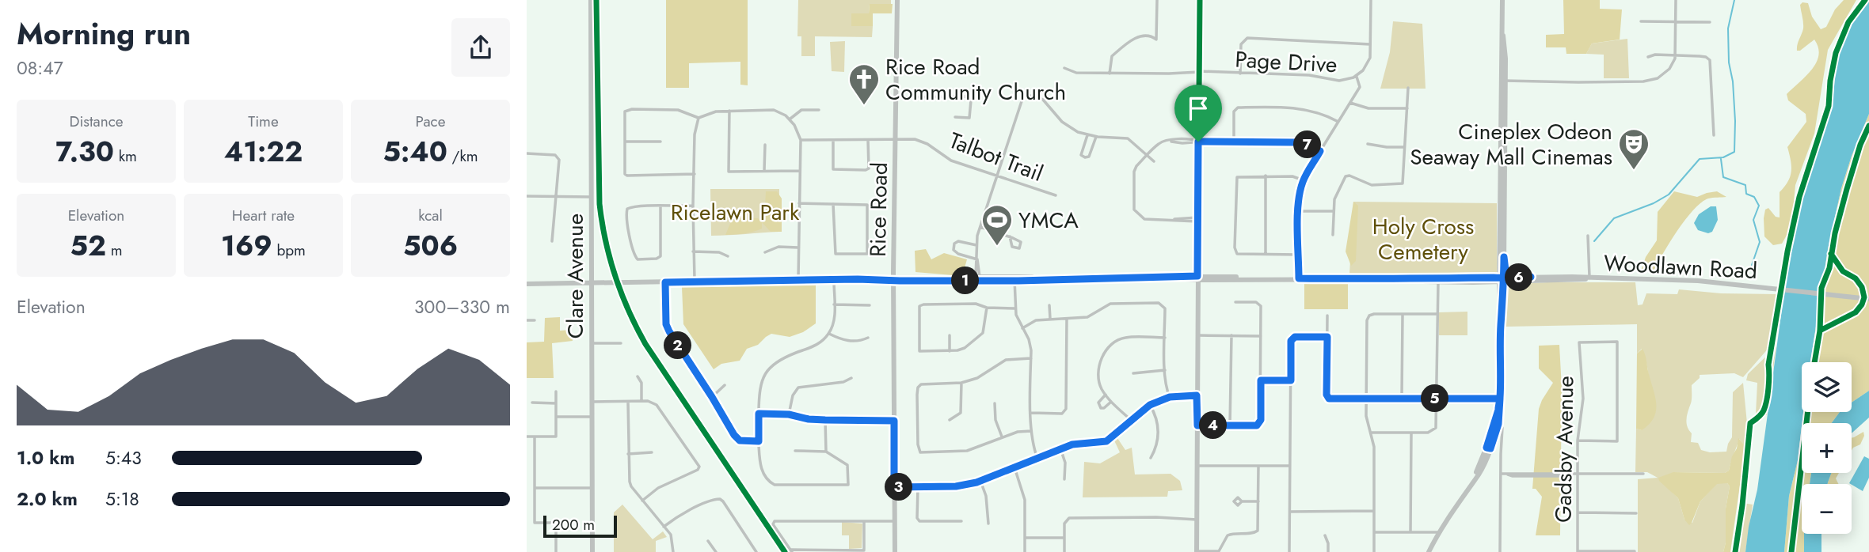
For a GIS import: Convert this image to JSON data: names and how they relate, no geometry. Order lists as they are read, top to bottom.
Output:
{
  "streets": {
    "main road": ["Rice Road", "Woodlawn Road", "Clare Avenue"],
    "street": ["Page Drive", "Talbot Trail", "Gadsby Avenue"]
  },
  "crossings": [
    ["Talbot Trail", "Rice Road"],
    ["Rice Road", "Woodlawn Road"],
    ["Woodlawn Road", "Clare Avenue"]
  ],
  "parks": ["Ricelawn Park", "Holy Cross Cemetery"],
  "places": {
    "church": ["Rice Road Community Church"],
    "theatre": ["Cineplex Odeon Seaway Mall Cinemas"],
    "sports": ["YMCA"]
  },
  "scale_bar": "200 m",
  "page": {
    "heading": ["Morning run", "08:47"],
    "stats": [
      ["Distance", "7.30 km"],
      ["Time", "41:22"],
      ["Pace", "5:40 /km"],
      ["Elevation", "52 m"],
      ["Heart rate", "169 bpm"],
      ["kcal", "506"]
    ],
    "pins": [
      "7",
      "6",
      "1",
      "2",
      "5",
      "4",
      "3"
    ],
    "chart": ["Elevation", "300–330 m"],
    "map_buttons": ["+", "−"],
    "list": [
      {
        "name": "1.0 km",
        "note": "5:43"
      },
      {
        "name": "2.0 km",
        "note": "5:18"
      }
    ],
    "scale": "200 m"
  }
}
